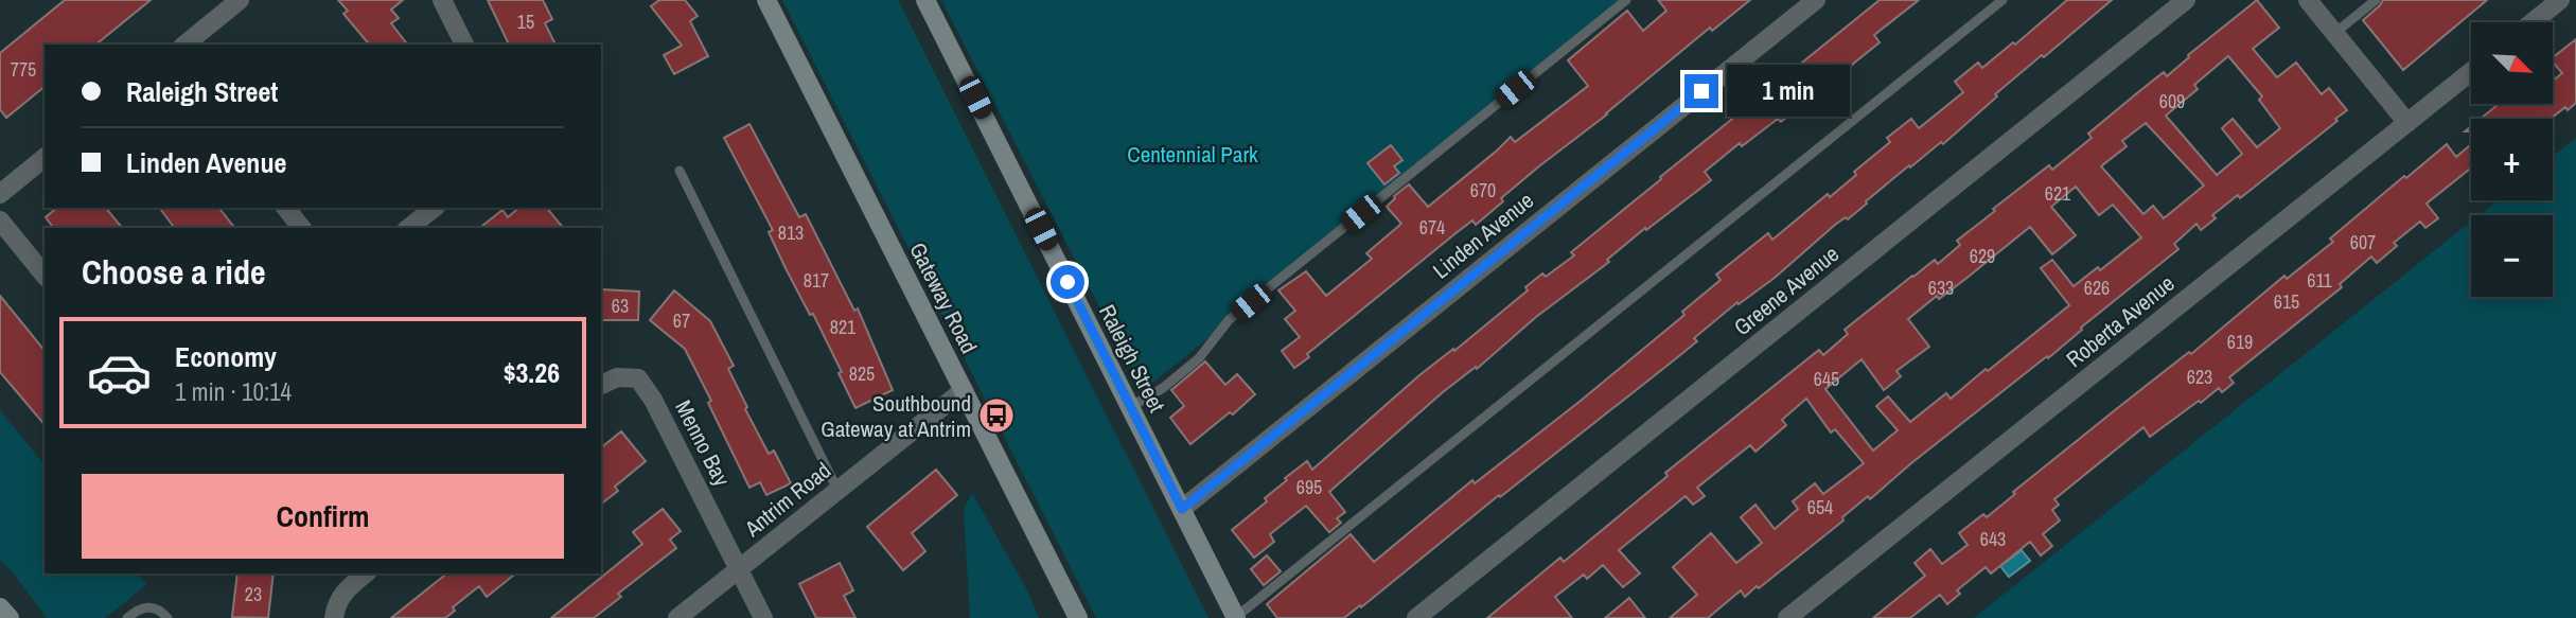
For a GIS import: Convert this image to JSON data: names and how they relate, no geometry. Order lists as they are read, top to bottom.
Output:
{
  "streets": {
    "street": [
      "Linden Avenue",
      "Greene Avenue",
      "Gateway Road",
      "Roberta Avenue",
      "Raleigh Street",
      "Menno Bay",
      "Antrim Road"
    ]
  },
  "crossings": [
    ["Linden Avenue", "Raleigh Street"],
    ["Gateway Road", "Antrim Road"],
    ["Menno Bay", "Antrim Road"]
  ],
  "parks": ["Centennial Park"],
  "places": {
    "bus stop": ["Southbound Gateway at Antrim"]
  },
  "house_numbers": [
    "15",
    "775",
    "609",
    "670",
    "621",
    "674",
    "813",
    "607",
    "629",
    "817",
    "611",
    "633",
    "626",
    "615",
    "63",
    "67",
    "821",
    "619",
    "825",
    "623",
    "645",
    "695",
    "654",
    "643",
    "23"
  ],
  "north": "bottom right",
  "page": {
    "map_buttons": ["+", "−"],
    "banner": ["Raleigh Street", "Linden Avenue"],
    "bubble": "1 min",
    "heading": "Choose a ride",
    "list": [
      {
        "name": "Economy",
        "note": "1 min · 10:14",
        "value": "$3.26"
      }
    ],
    "buttons": "Confirm"
  }
}
